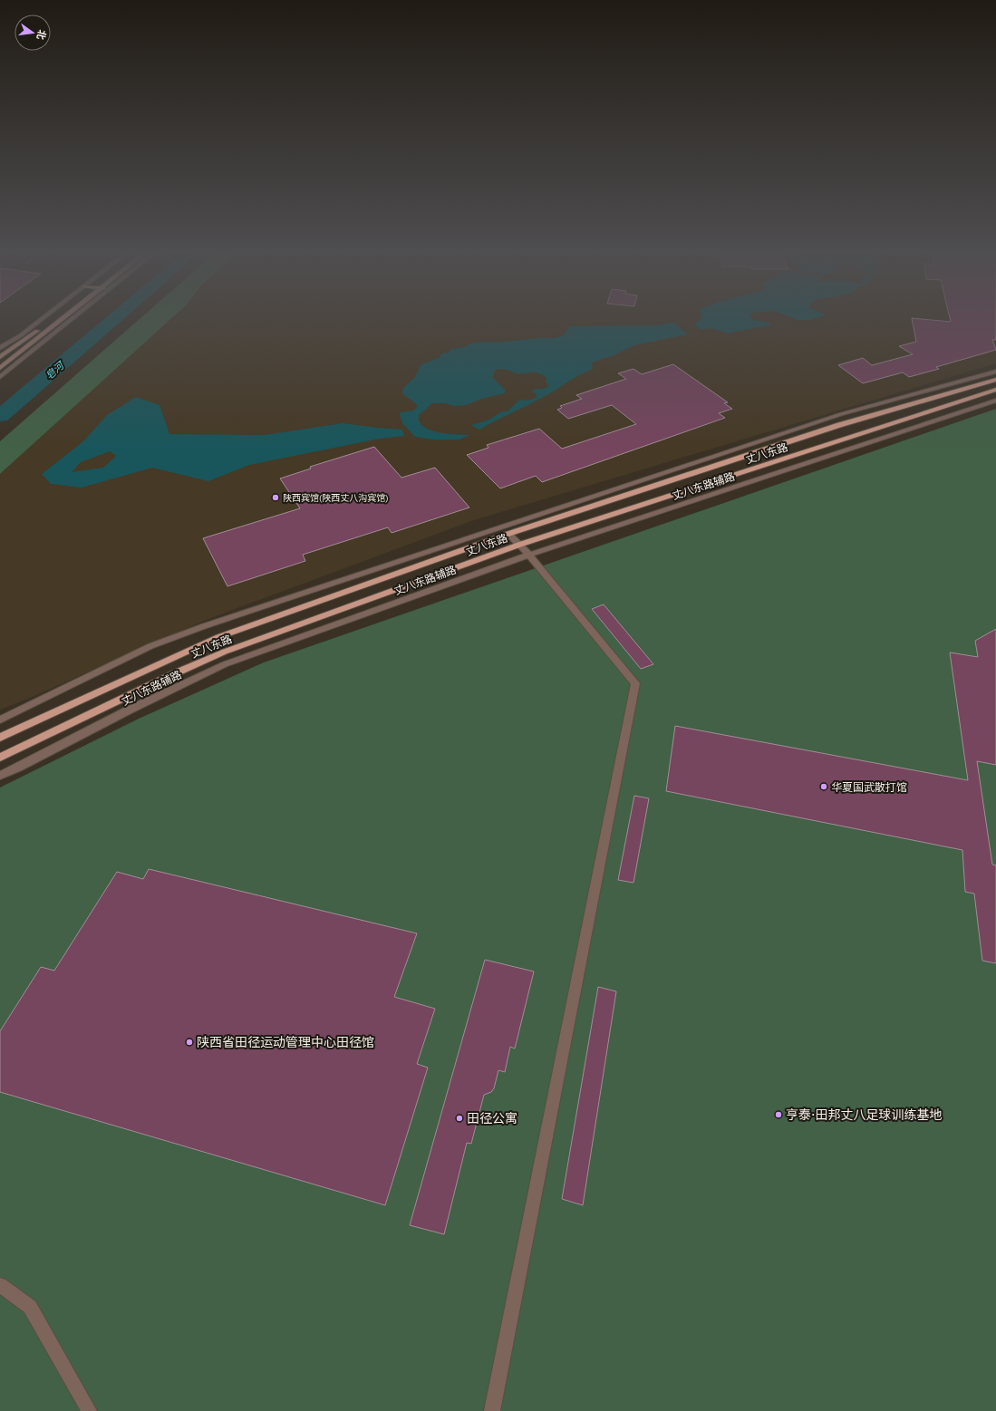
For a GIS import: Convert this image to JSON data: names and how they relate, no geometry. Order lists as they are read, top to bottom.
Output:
{
  "streets": {
    "main road": ["丈八东路"],
    "street": ["丈八东路辅路"]
  },
  "water": ["皂河"],
  "places": [
    "陕西宾馆(陕西丈八沟宾馆)",
    "华夏国武散打馆",
    "陕西省田径运动管理中心田径馆",
    "亨泰·田邦丈八足球训练基地",
    "田径公寓"
  ],
  "north": "right"
}
